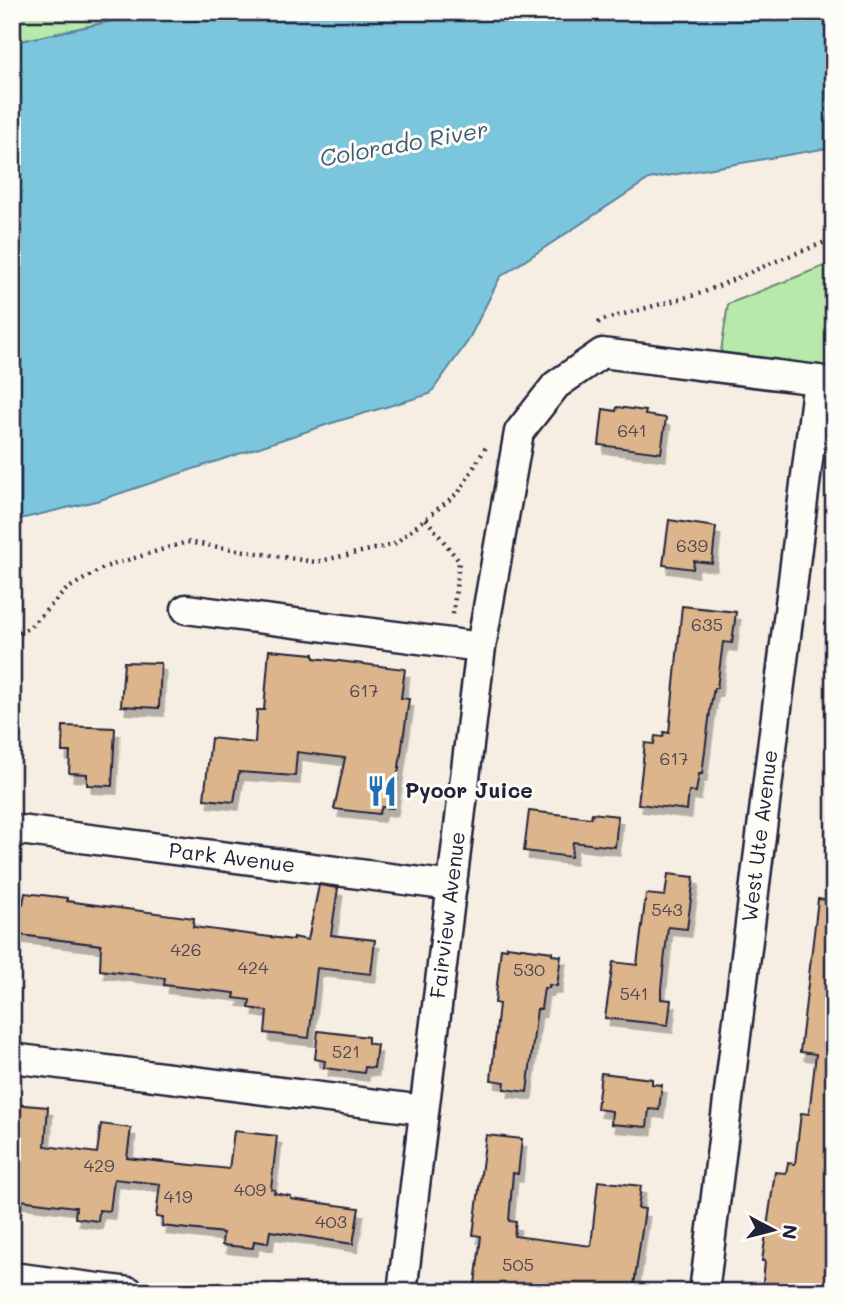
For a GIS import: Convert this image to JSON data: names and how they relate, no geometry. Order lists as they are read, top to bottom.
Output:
{
  "streets": {
    "street": ["West Ute Avenue", "Park Avenue", "Fairview Avenue"]
  },
  "crossings": [
    ["West Ute Avenue", "Fairview Avenue"],
    ["Park Avenue", "Fairview Avenue"]
  ],
  "water": ["Colorado River"],
  "places": {
    "restaurant": ["Pyoor Juice"]
  },
  "house_numbers": [
    "641",
    "639",
    "635",
    "617",
    "617",
    "543",
    "426",
    "424",
    "530",
    "541",
    "521",
    "429",
    "409",
    "419",
    "403",
    "505"
  ],
  "north": "right"
}
